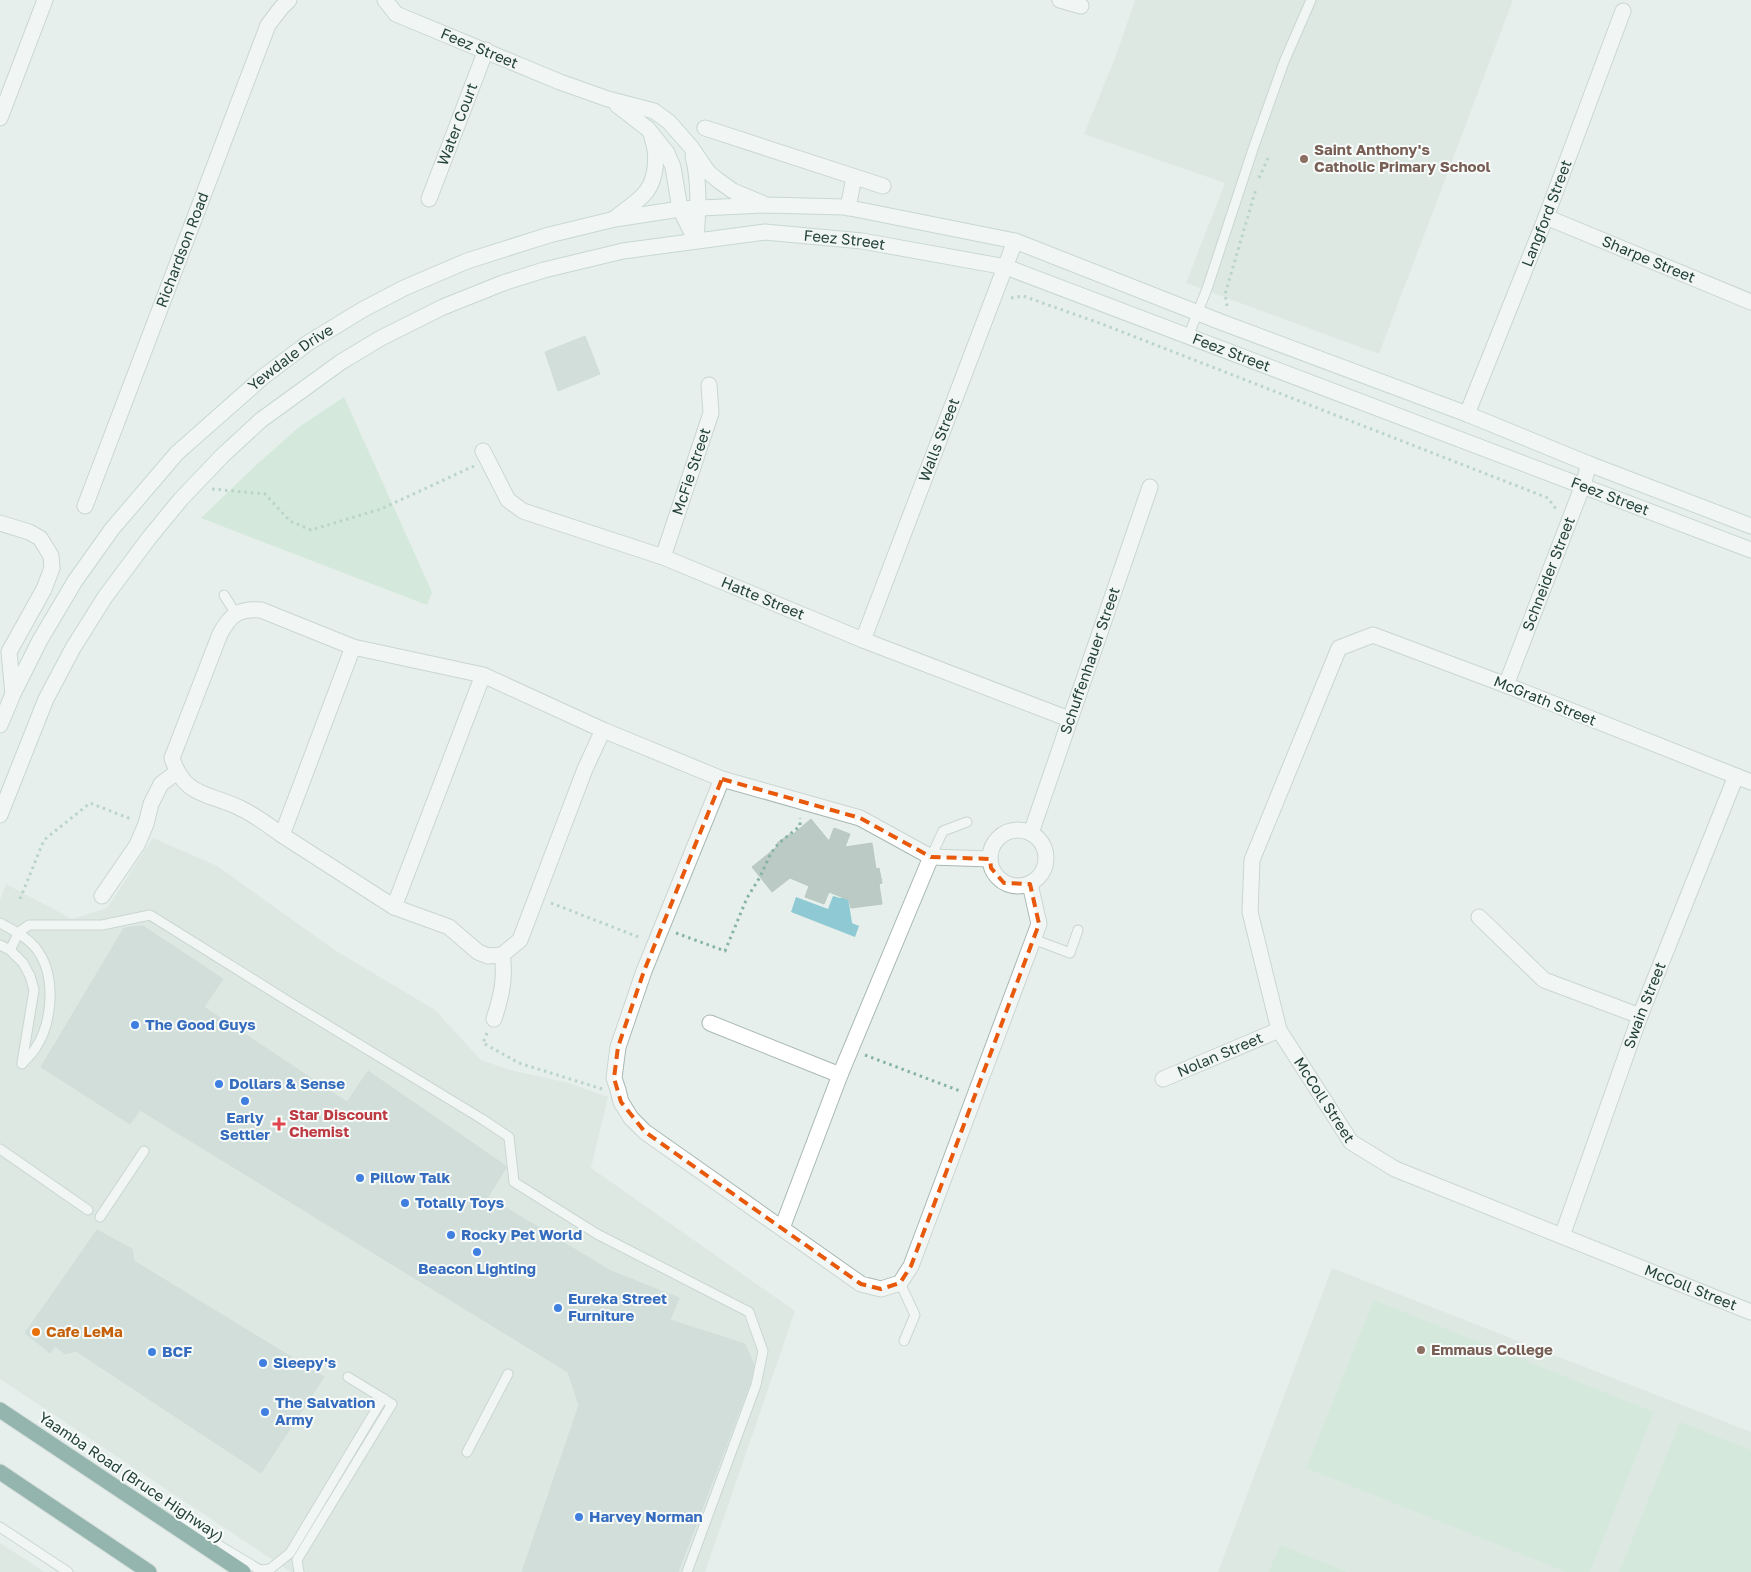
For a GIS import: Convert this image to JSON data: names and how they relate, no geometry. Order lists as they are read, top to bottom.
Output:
{
  "streets": {
    "highway": ["Yaamba Road (Bruce Highway)"],
    "street": [
      "Feez Street",
      "Water Court",
      "Langford Street",
      "Richardson Road",
      "Sharpe Street",
      "Yewdale Drive",
      "Walls Street",
      "McFie Street",
      "Schneider Street",
      "Hatte Street",
      "Schuffenhauer Street",
      "McGrath Street",
      "Swain Street",
      "Nolan Street",
      "McColl Street"
    ]
  },
  "crossings": [
    ["Feez Street", "Water Court"],
    ["Feez Street", "Langford Street"],
    ["Feez Street", "Yewdale Drive"],
    ["Feez Street", "Walls Street"],
    ["Feez Street", "Schneider Street"],
    ["Langford Street", "Sharpe Street"],
    ["Walls Street", "Hatte Street"],
    ["McFie Street", "Hatte Street"],
    ["Schneider Street", "McGrath Street"],
    ["Hatte Street", "Schuffenhauer Street"],
    ["McGrath Street", "Swain Street"],
    ["McGrath Street", "McColl Street"],
    ["Swain Street", "McColl Street"],
    ["Nolan Street", "McColl Street"]
  ],
  "places": {
    "other": [
      "Saint Anthony's Catholic Primary School",
      "The Good Guys",
      "Dollars & Sense",
      "Early Settler",
      "Pillow Talk",
      "Totally Toys",
      "Rocky Pet World",
      "Beacon Lighting",
      "Eureka Street Furniture",
      "Cafe LeMa",
      "Emmaus College",
      "BCF",
      "Sleepy's",
      "The Salvation Army",
      "Harvey Norman"
    ],
    "health": ["Star Discount Chemist"]
  }
}
